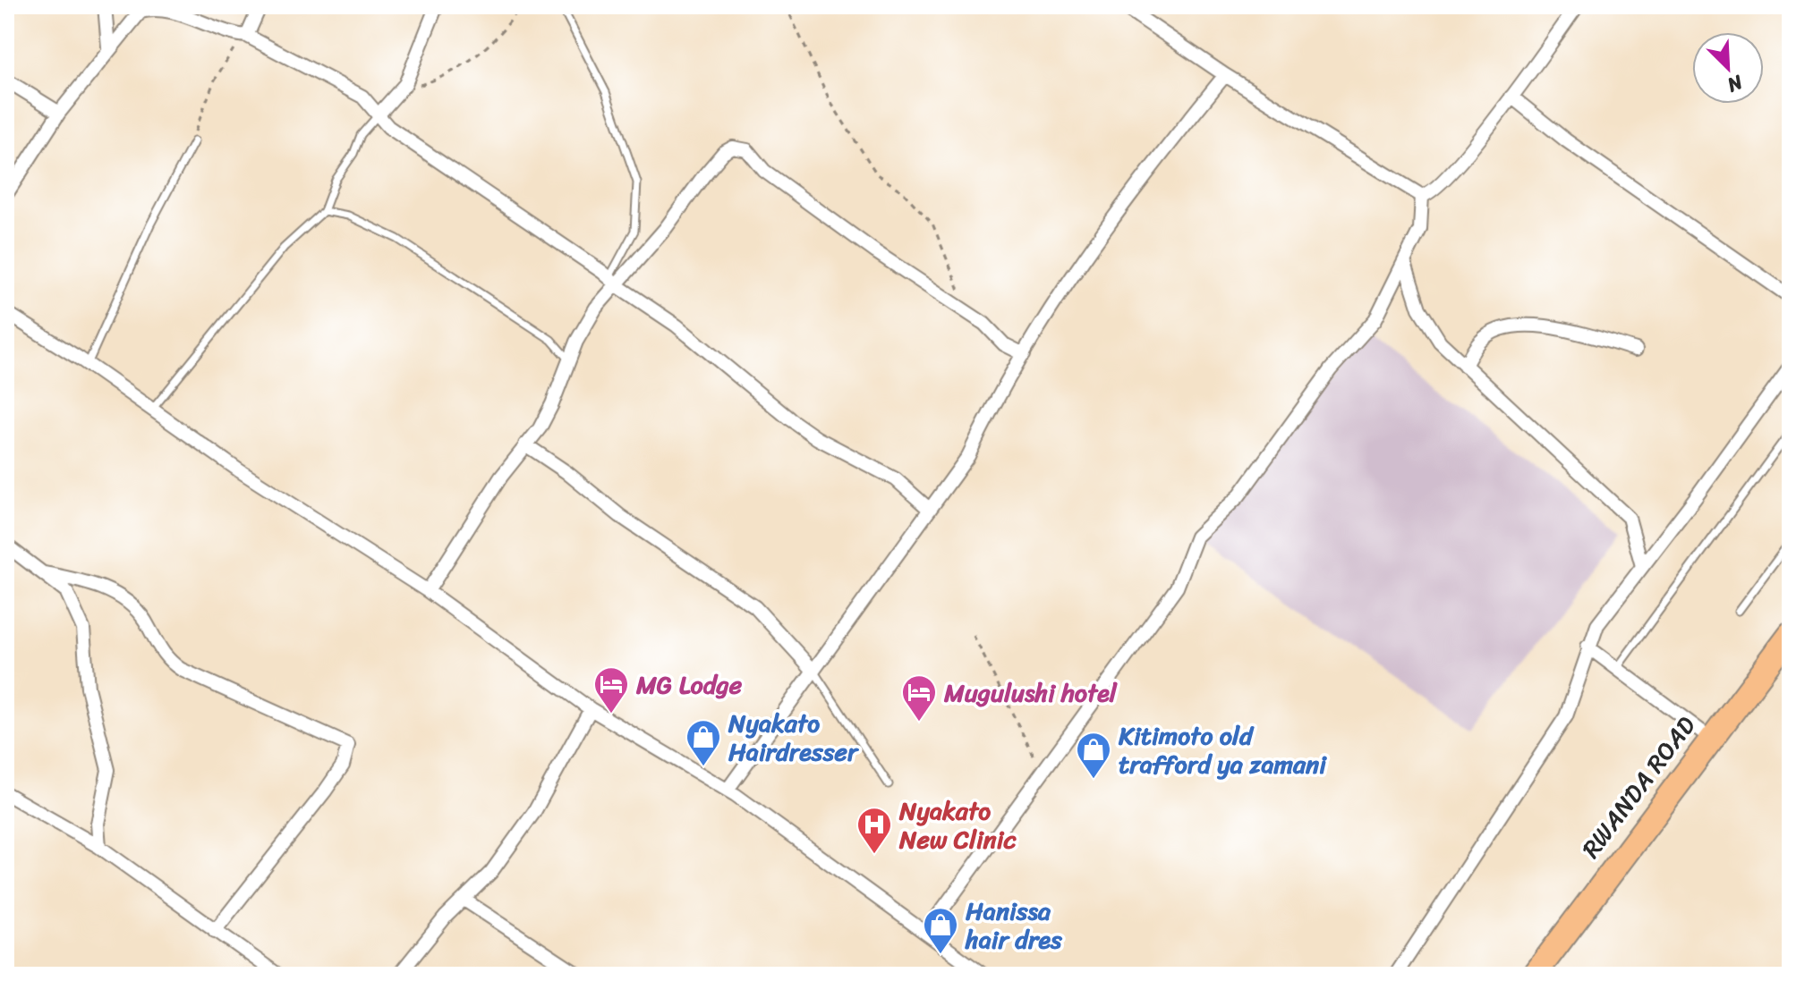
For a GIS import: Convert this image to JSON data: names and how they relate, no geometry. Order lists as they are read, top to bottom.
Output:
{
  "streets": {
    "highway": ["RWANDA ROAD"]
  },
  "places": {
    "hotel": ["MG Lodge", "Mugulushi hotel"],
    "shop": ["Nyakato Hairdresser", "Kitimoto old trafford ya zamani", "Hanissa hair dres"],
    "hospital": ["Nyakato New Clinic"]
  },
  "north": "bottom right"
}
